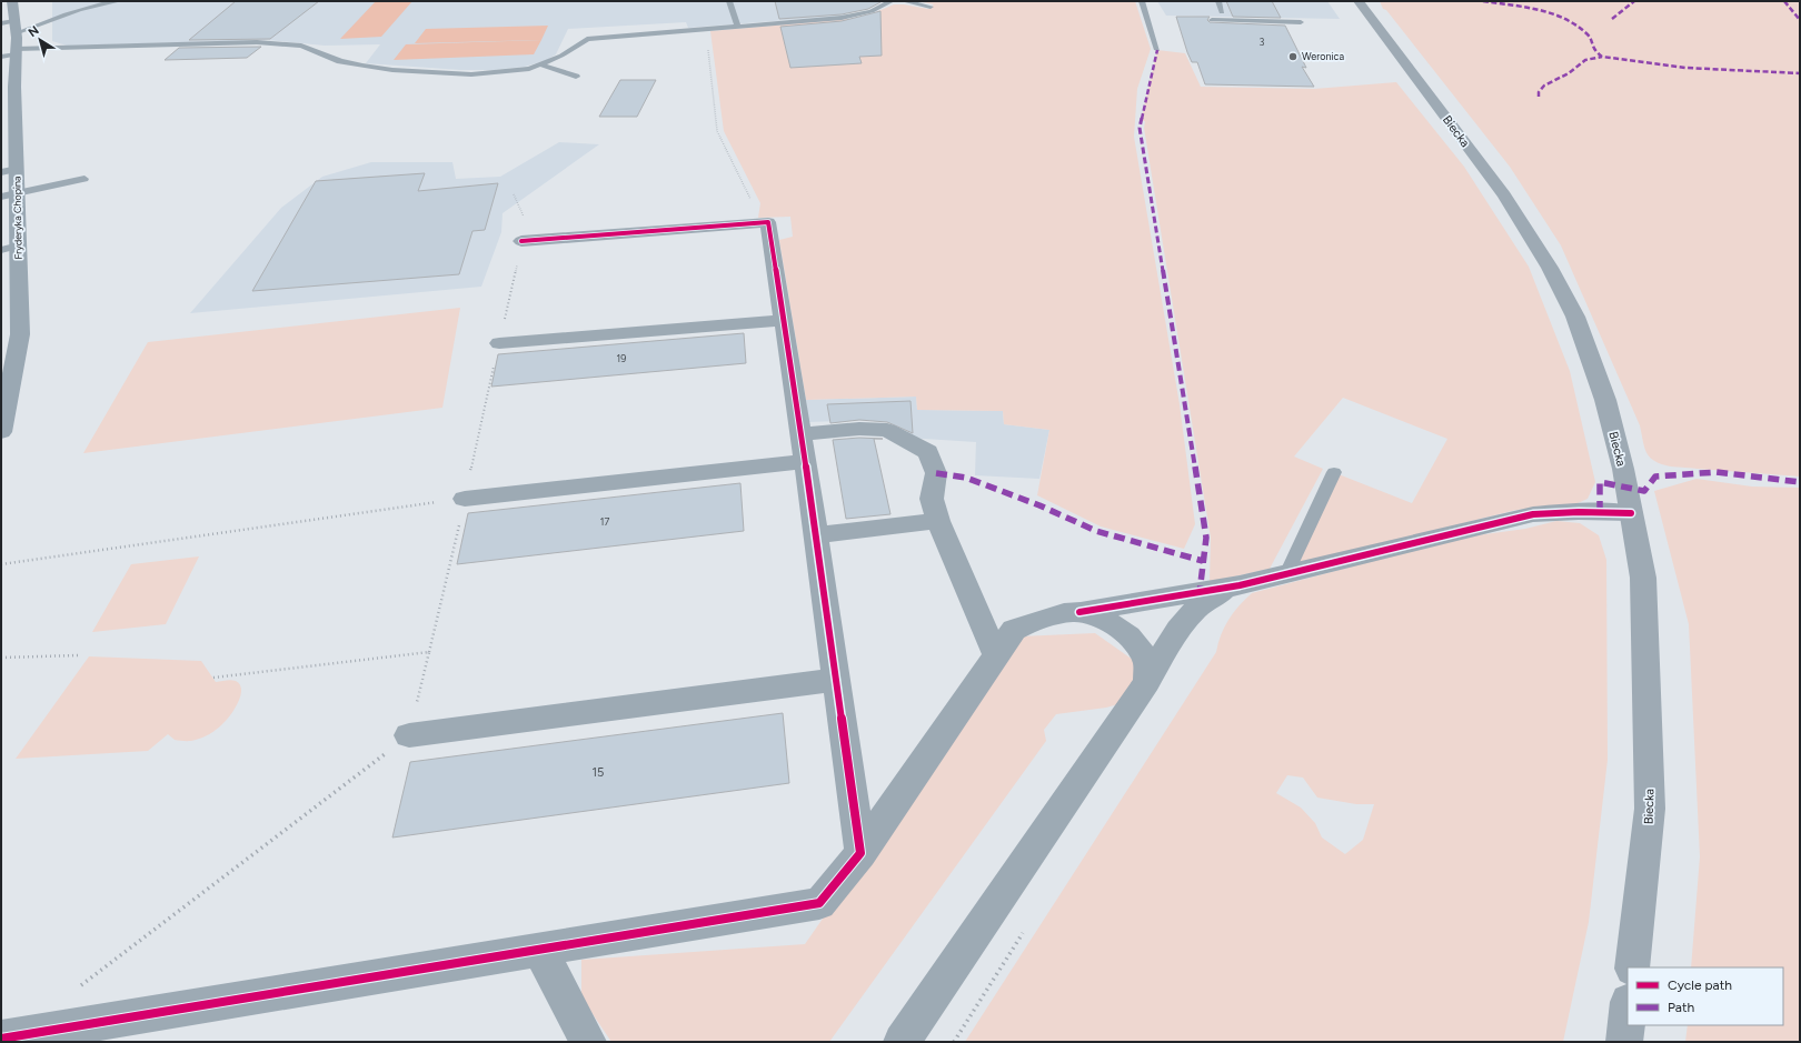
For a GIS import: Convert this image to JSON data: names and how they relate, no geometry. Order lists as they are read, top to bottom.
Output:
{
  "streets": {
    "main road": ["Biecka"],
    "street": ["Fryderyka Chopina"]
  },
  "places": ["Weronica"],
  "house_numbers": [
    "3",
    "19",
    "17",
    "15"
  ],
  "legend": ["Cycle path", "Path"],
  "north": "top left"
}
